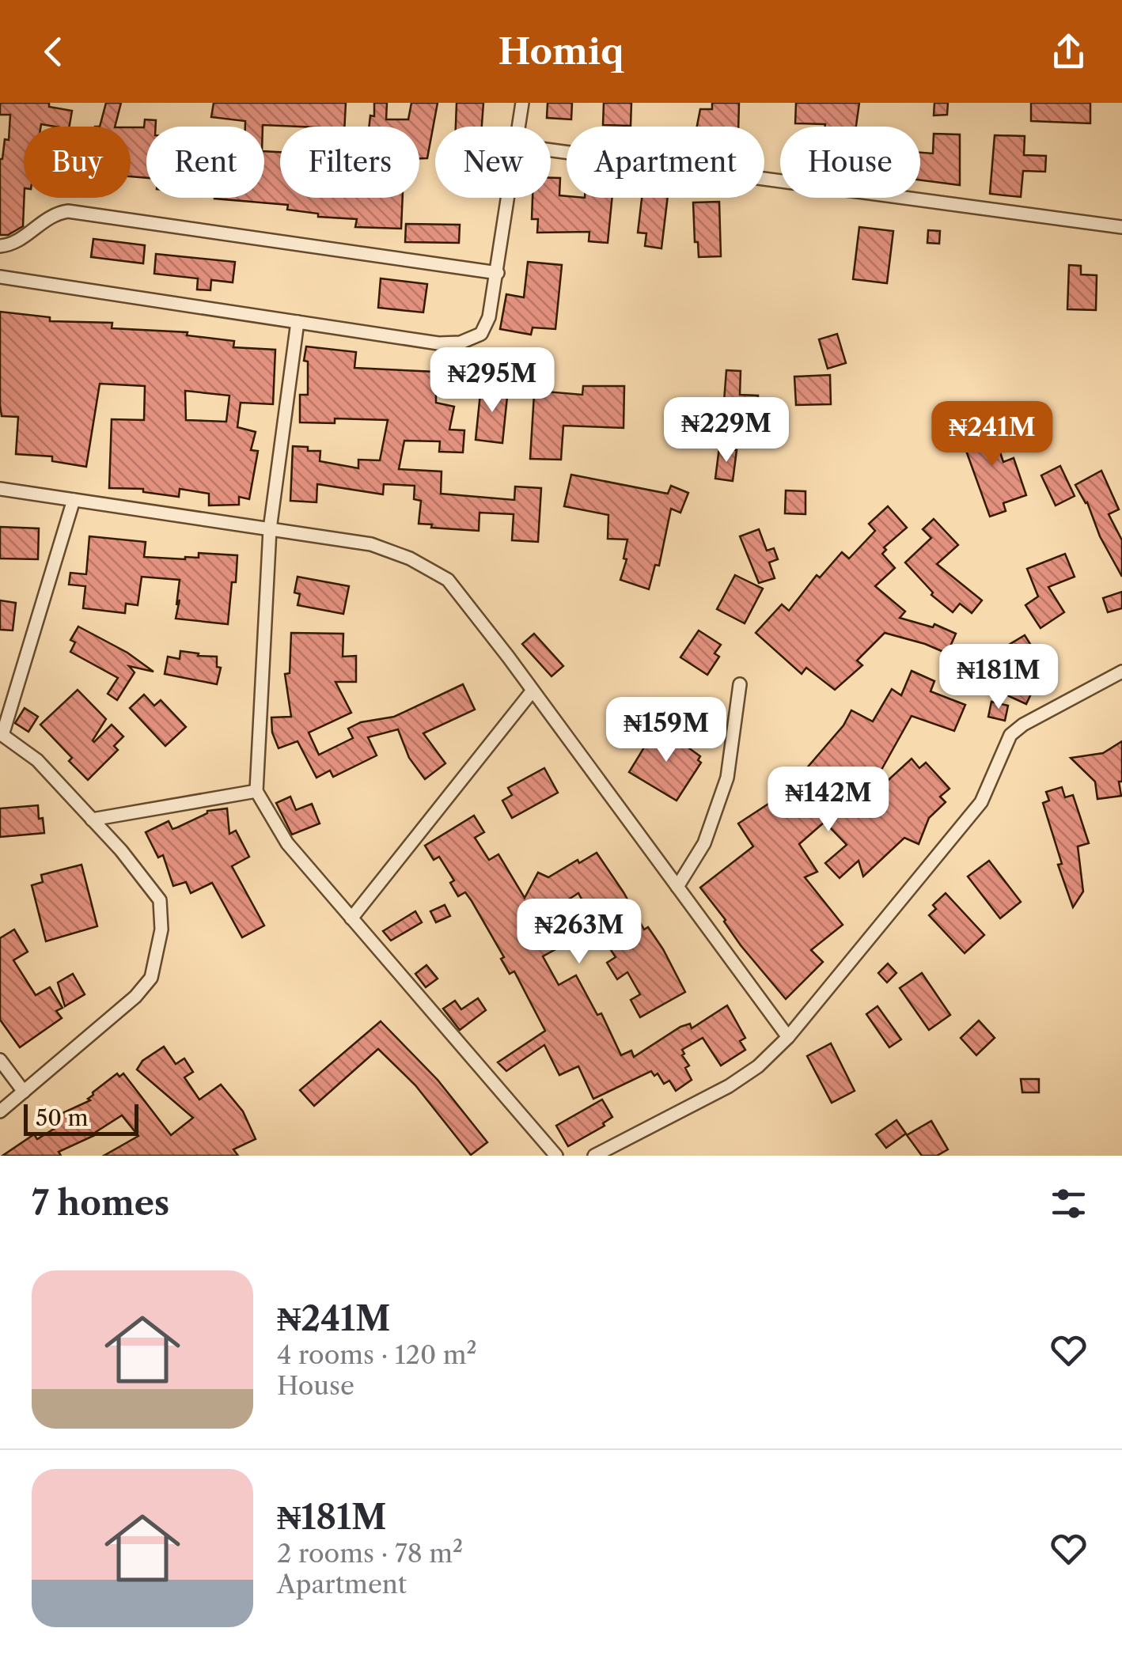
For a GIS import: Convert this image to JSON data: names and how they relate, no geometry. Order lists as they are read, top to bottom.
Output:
{
  "scale_bar": "50 m",
  "page": {
    "header": "Homiq",
    "chip": [
      "Buy",
      "Rent",
      "Filters",
      "New",
      "Apartment",
      "House"
    ],
    "price": [
      "₦295M",
      "₦229M",
      "₦241M",
      "₦181M",
      "₦159M",
      "₦142M",
      "₦263M"
    ],
    "scale": "50 m",
    "heading": "7 homes",
    "list": [
      {
        "name": "₦241M",
        "note": "4 rooms · 120 m² · House"
      },
      {
        "name": "₦181M",
        "note": "2 rooms · 78 m² · Apartment"
      }
    ]
  }
}
